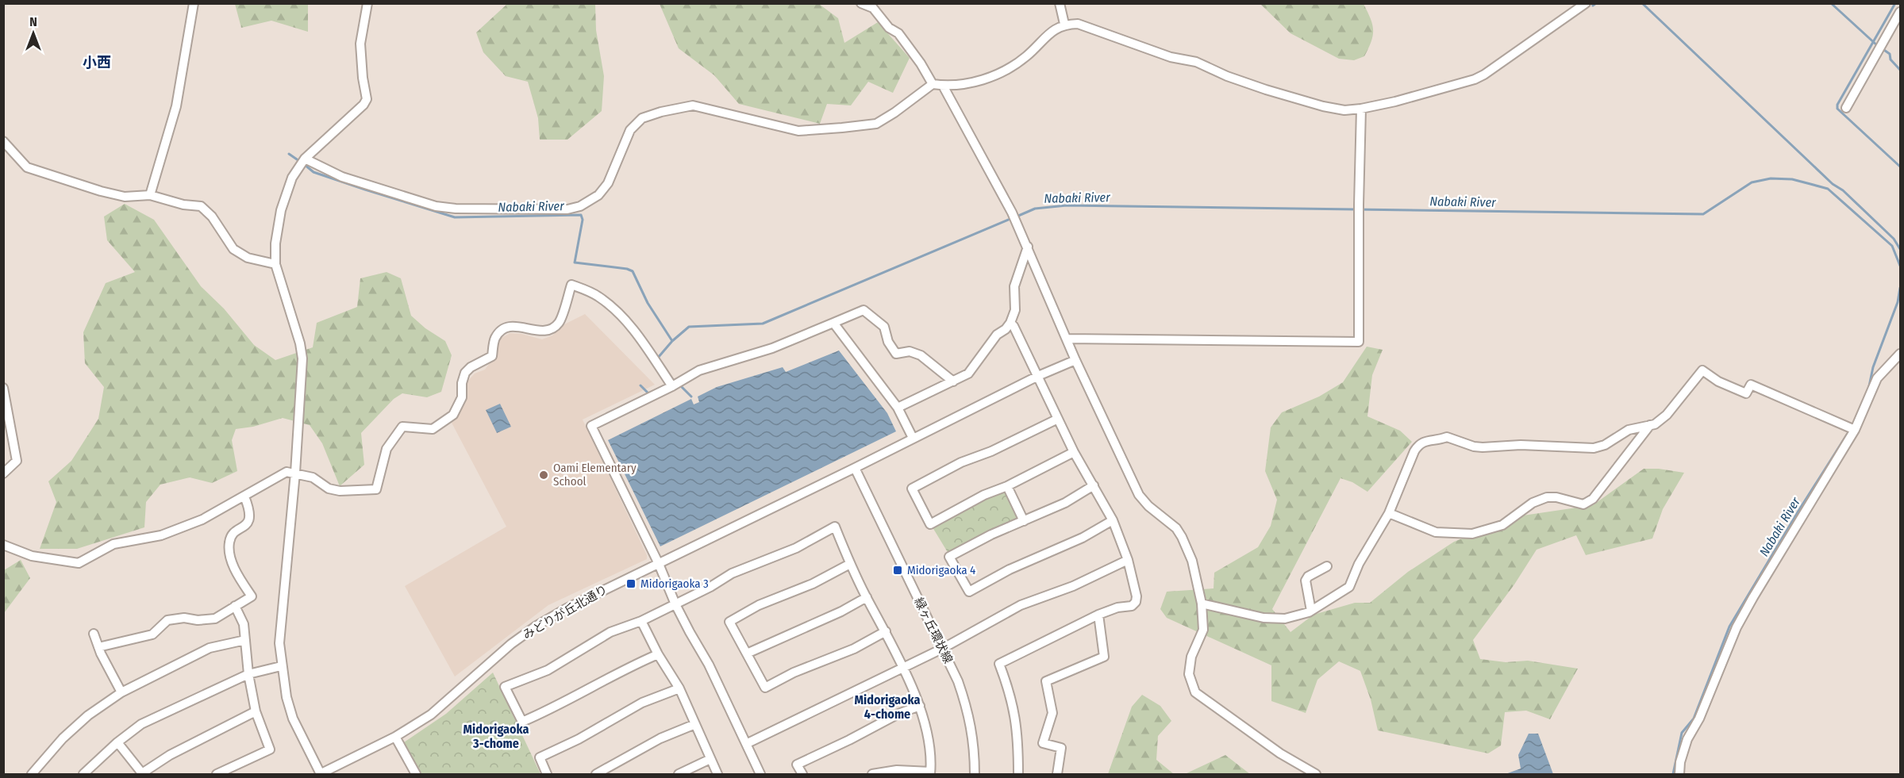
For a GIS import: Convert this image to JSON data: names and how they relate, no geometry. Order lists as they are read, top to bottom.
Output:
{
  "streets": {
    "street": ["みどりが丘北通り", "緑ヶ丘環状線"]
  },
  "crossings": [
    ["みどりが丘北通り", "緑ヶ丘環状線"]
  ],
  "districts": ["小西", "Midorigaoka 4-chome", "Midorigaoka 3-chome"],
  "water": ["Nabaki River"],
  "places": {
    "other": ["Oami Elementary School"],
    "transit": ["Midorigaoka 4", "Midorigaoka 3"]
  },
  "north": "top"
}
